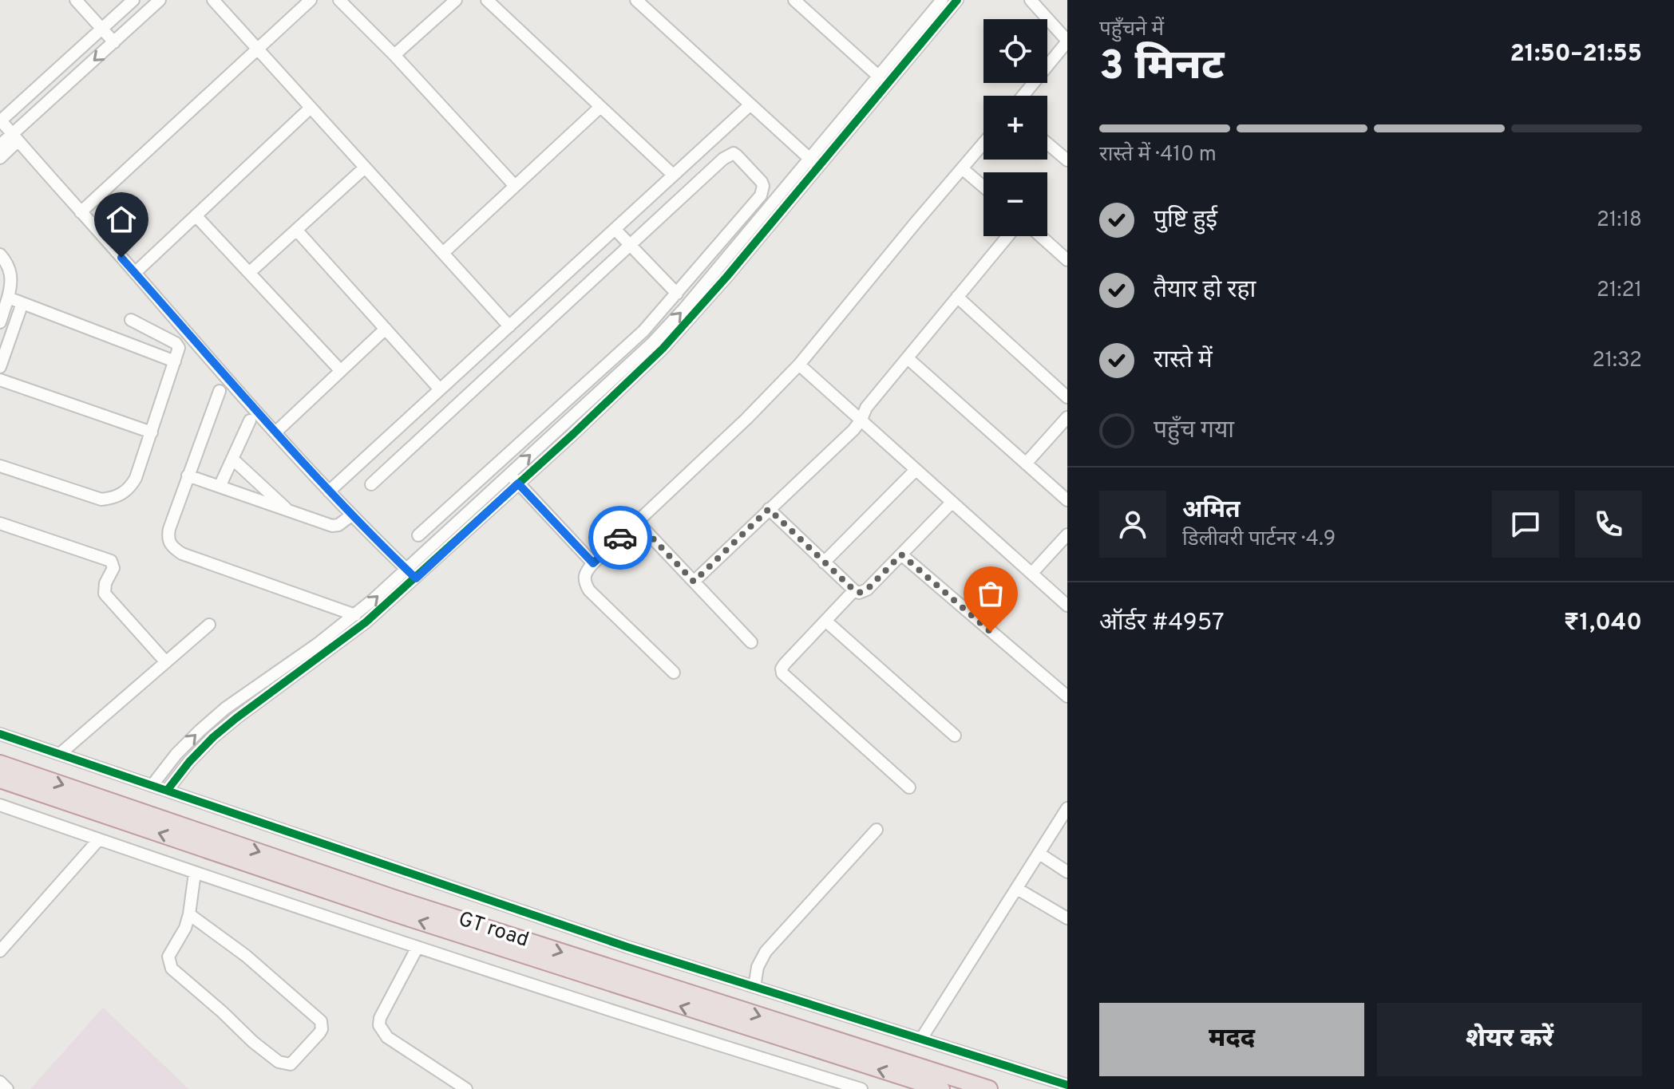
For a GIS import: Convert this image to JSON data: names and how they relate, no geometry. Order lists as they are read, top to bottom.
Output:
{
  "streets": {
    "highway": ["GT road"]
  },
  "page": {
    "heading": ["3 मिनट", "पहुँचने में", "21:50–21:55"],
    "panel": [
      "अमित",
      "डिलीवरी पार्टनर · 4.9",
      "ऑर्डर #4957",
      "₹1,040"
    ],
    "map_buttons": ["+", "−"],
    "bar": "रास्ते में · 410 m",
    "list": [
      ["पुष्टि हुई", "21:18"],
      ["तैयार हो रहा", "21:21"],
      ["रास्ते में", "21:32"],
      "पहुँच गया"
    ],
    "buttons": ["मदद", "शेयर करें"]
  }
}
